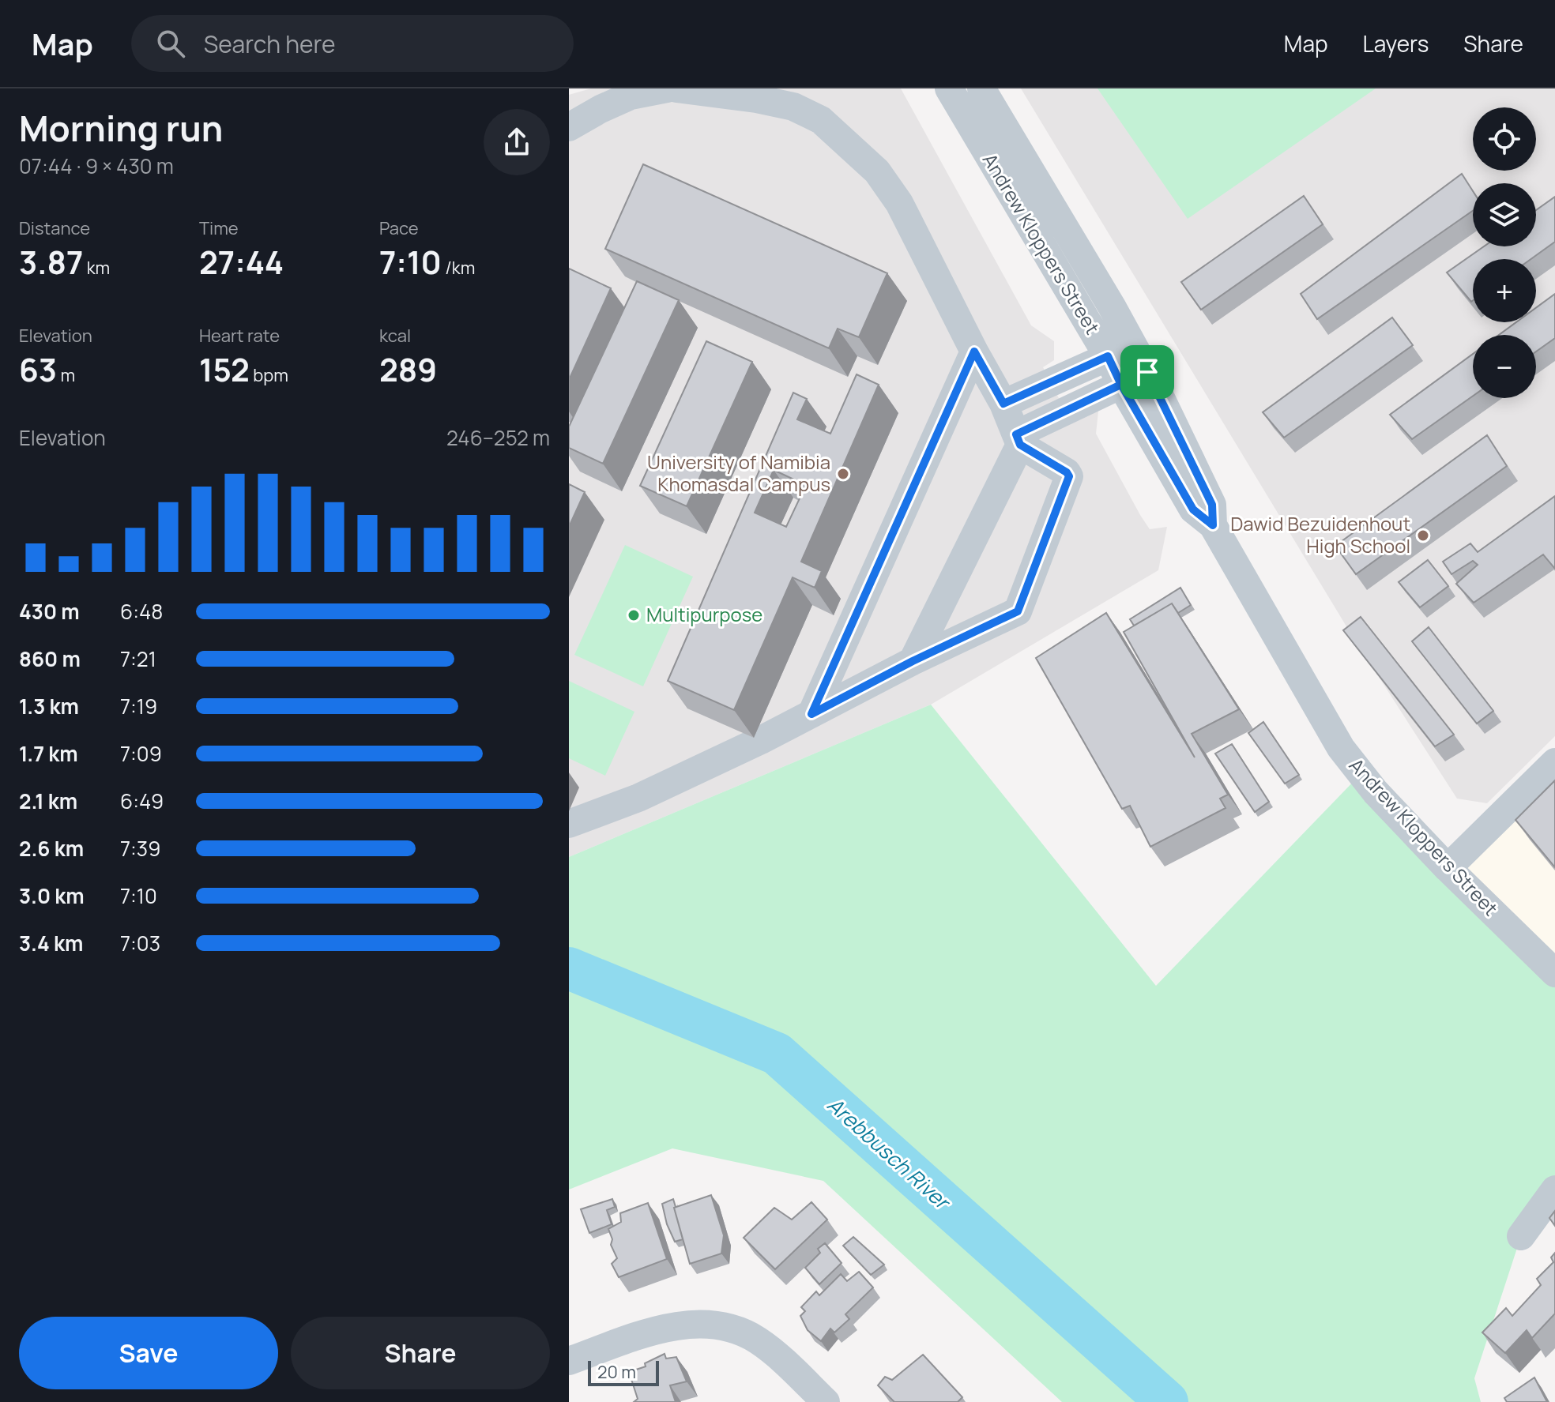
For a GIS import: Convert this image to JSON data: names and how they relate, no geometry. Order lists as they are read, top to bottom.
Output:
{
  "streets": {
    "street": ["Andrew Kloppers Street"]
  },
  "water": ["Arebbusch River"],
  "places": ["University of Namibia Khomasdal Campus", "Dawid Bezuidenhout High School", "Multipurpose"],
  "scale_bar": "20 m",
  "page": {
    "header": "Map",
    "search": "Search here",
    "nav": ["Map", "Layers", "Share"],
    "heading": ["Morning run", "07:44 · 9 × 430 m"],
    "map_buttons": ["+", "−"],
    "stats": [
      ["Distance", "3.87 km"],
      ["Time", "27:44"],
      ["Pace", "7:10 /km"],
      ["Elevation", "63 m"],
      ["Heart rate", "152 bpm"],
      ["kcal", "289"]
    ],
    "chart": ["Elevation", "246–252 m"],
    "list": [
      {
        "name": "430 m",
        "note": "6:48"
      },
      {
        "name": "860 m",
        "note": "7:21"
      },
      {
        "name": "1.3 km",
        "note": "7:19"
      },
      {
        "name": "1.7 km",
        "note": "7:09"
      },
      {
        "name": "2.1 km",
        "note": "6:49"
      },
      {
        "name": "2.6 km",
        "note": "7:39"
      },
      {
        "name": "3.0 km",
        "note": "7:10"
      },
      {
        "name": "3.4 km",
        "note": "7:03"
      }
    ],
    "buttons": ["Save", "Share"],
    "scale": "20 m"
  }
}
